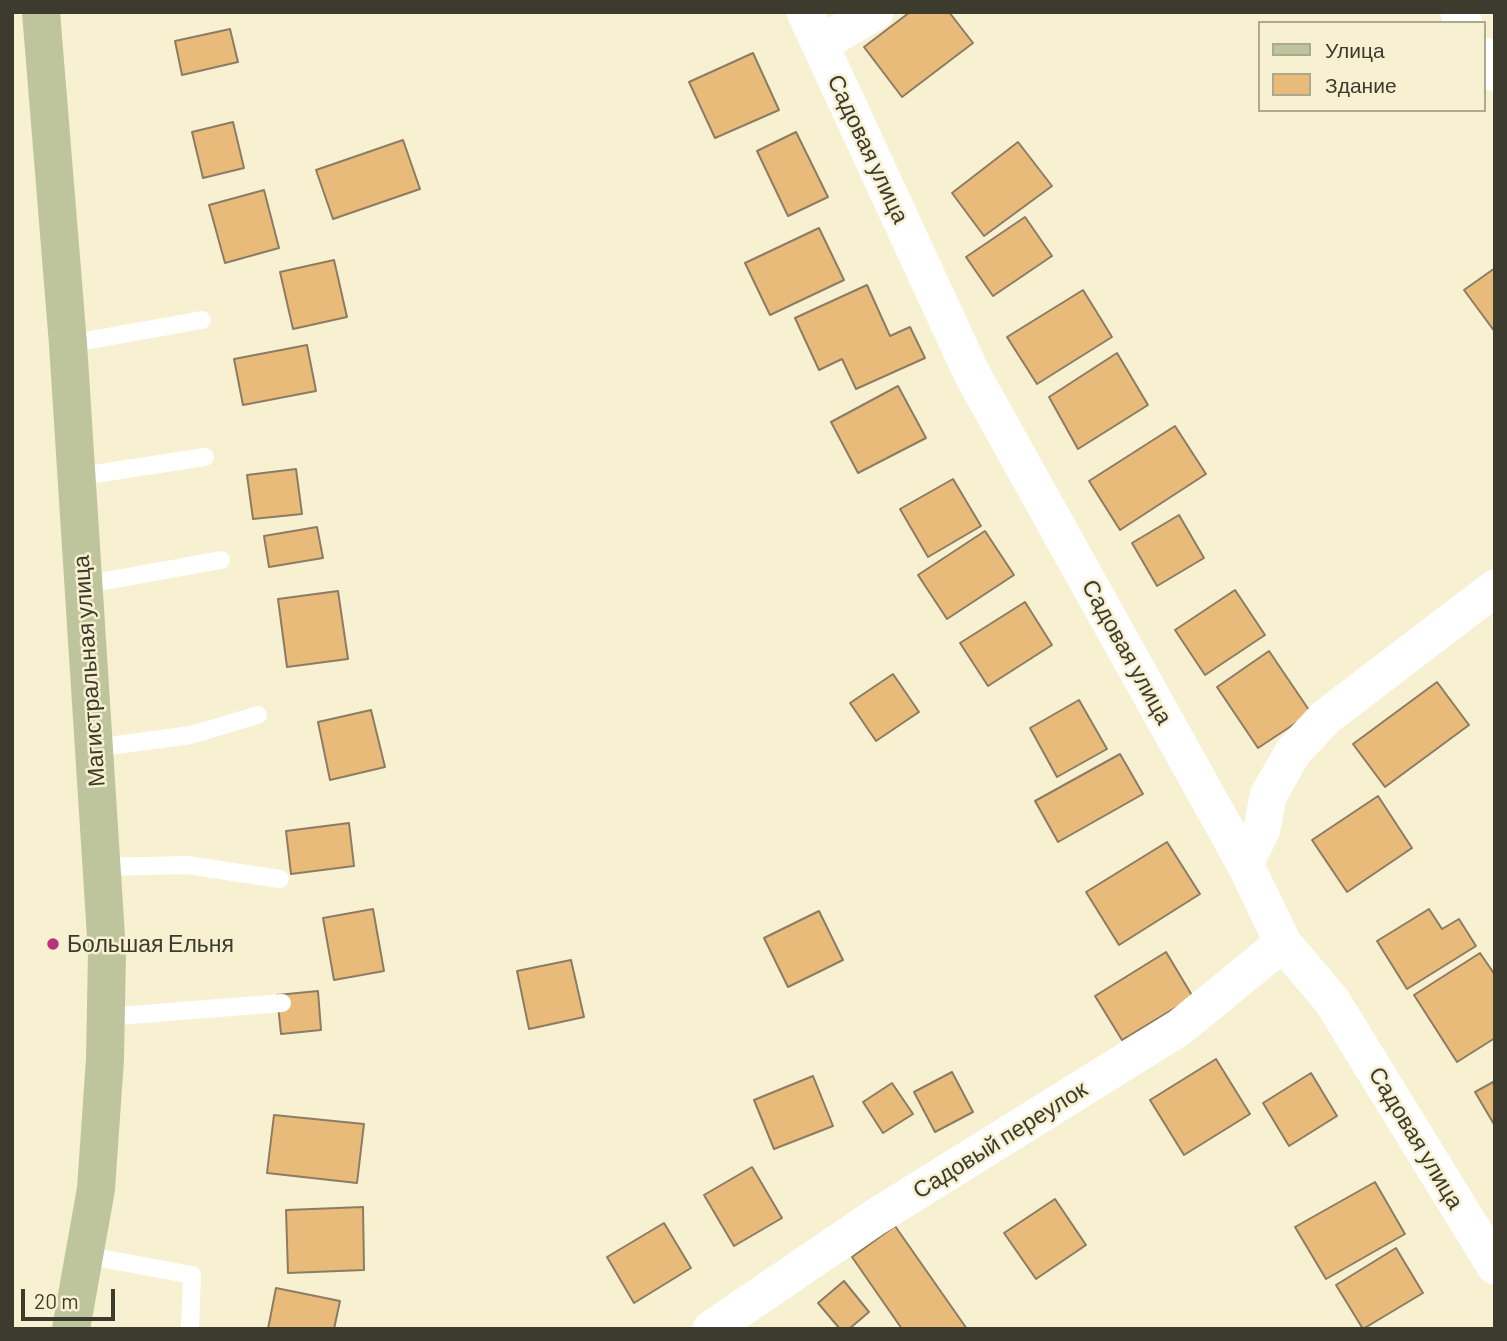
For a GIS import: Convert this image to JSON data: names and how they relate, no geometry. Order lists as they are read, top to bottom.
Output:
{
  "streets": {
    "main road": ["Магистральная улица"],
    "street": ["Садовая улица", "Садовый переулок"]
  },
  "crossings": [
    ["Садовая улица", "Садовый переулок"]
  ],
  "places": ["Большая Ельня"],
  "legend": ["Улица", "Здание"],
  "scale_bar": "20 m"
}
